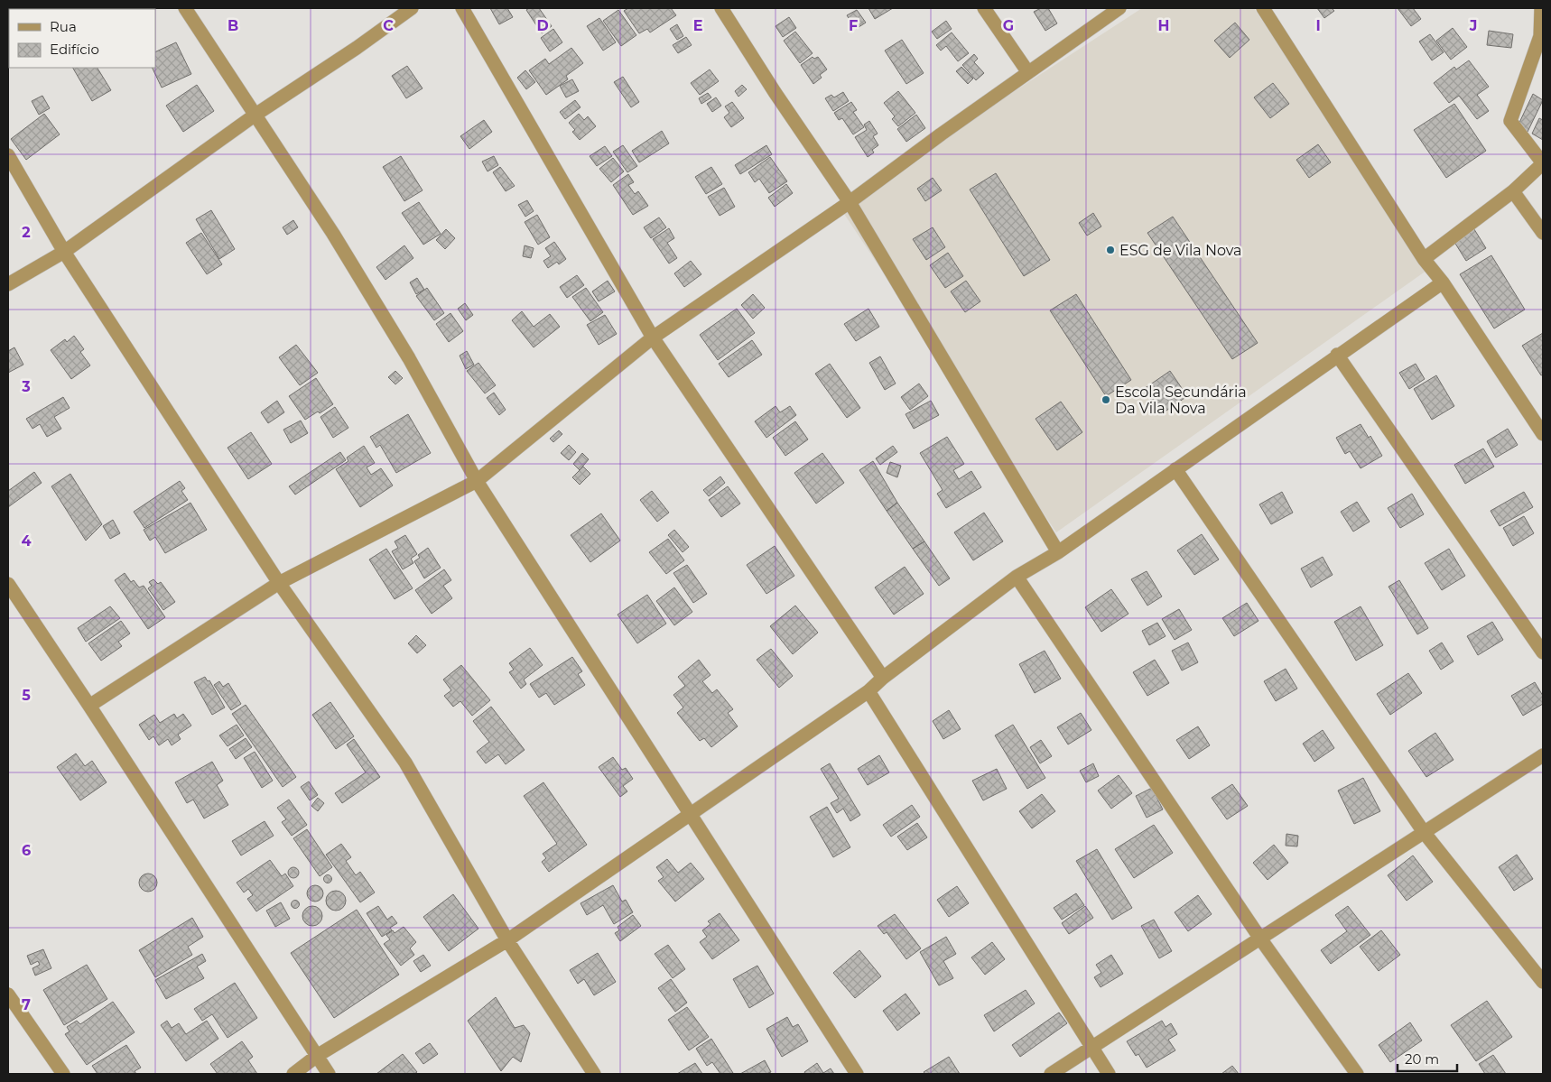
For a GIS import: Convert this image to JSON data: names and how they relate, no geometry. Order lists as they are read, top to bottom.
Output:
{
  "places": ["ESG de Vila Nova", "Escola Secundária Da Vila Nova"],
  "legend": ["Rua", "Edifício"],
  "scale_bar": "20 m",
  "grid": {
    "columns": [
      "B",
      "C",
      "D",
      "E",
      "F",
      "G",
      "H",
      "I",
      "J"
    ],
    "rows": [
      "2",
      "3",
      "4",
      "5",
      "6",
      "7"
    ]
  }
}
